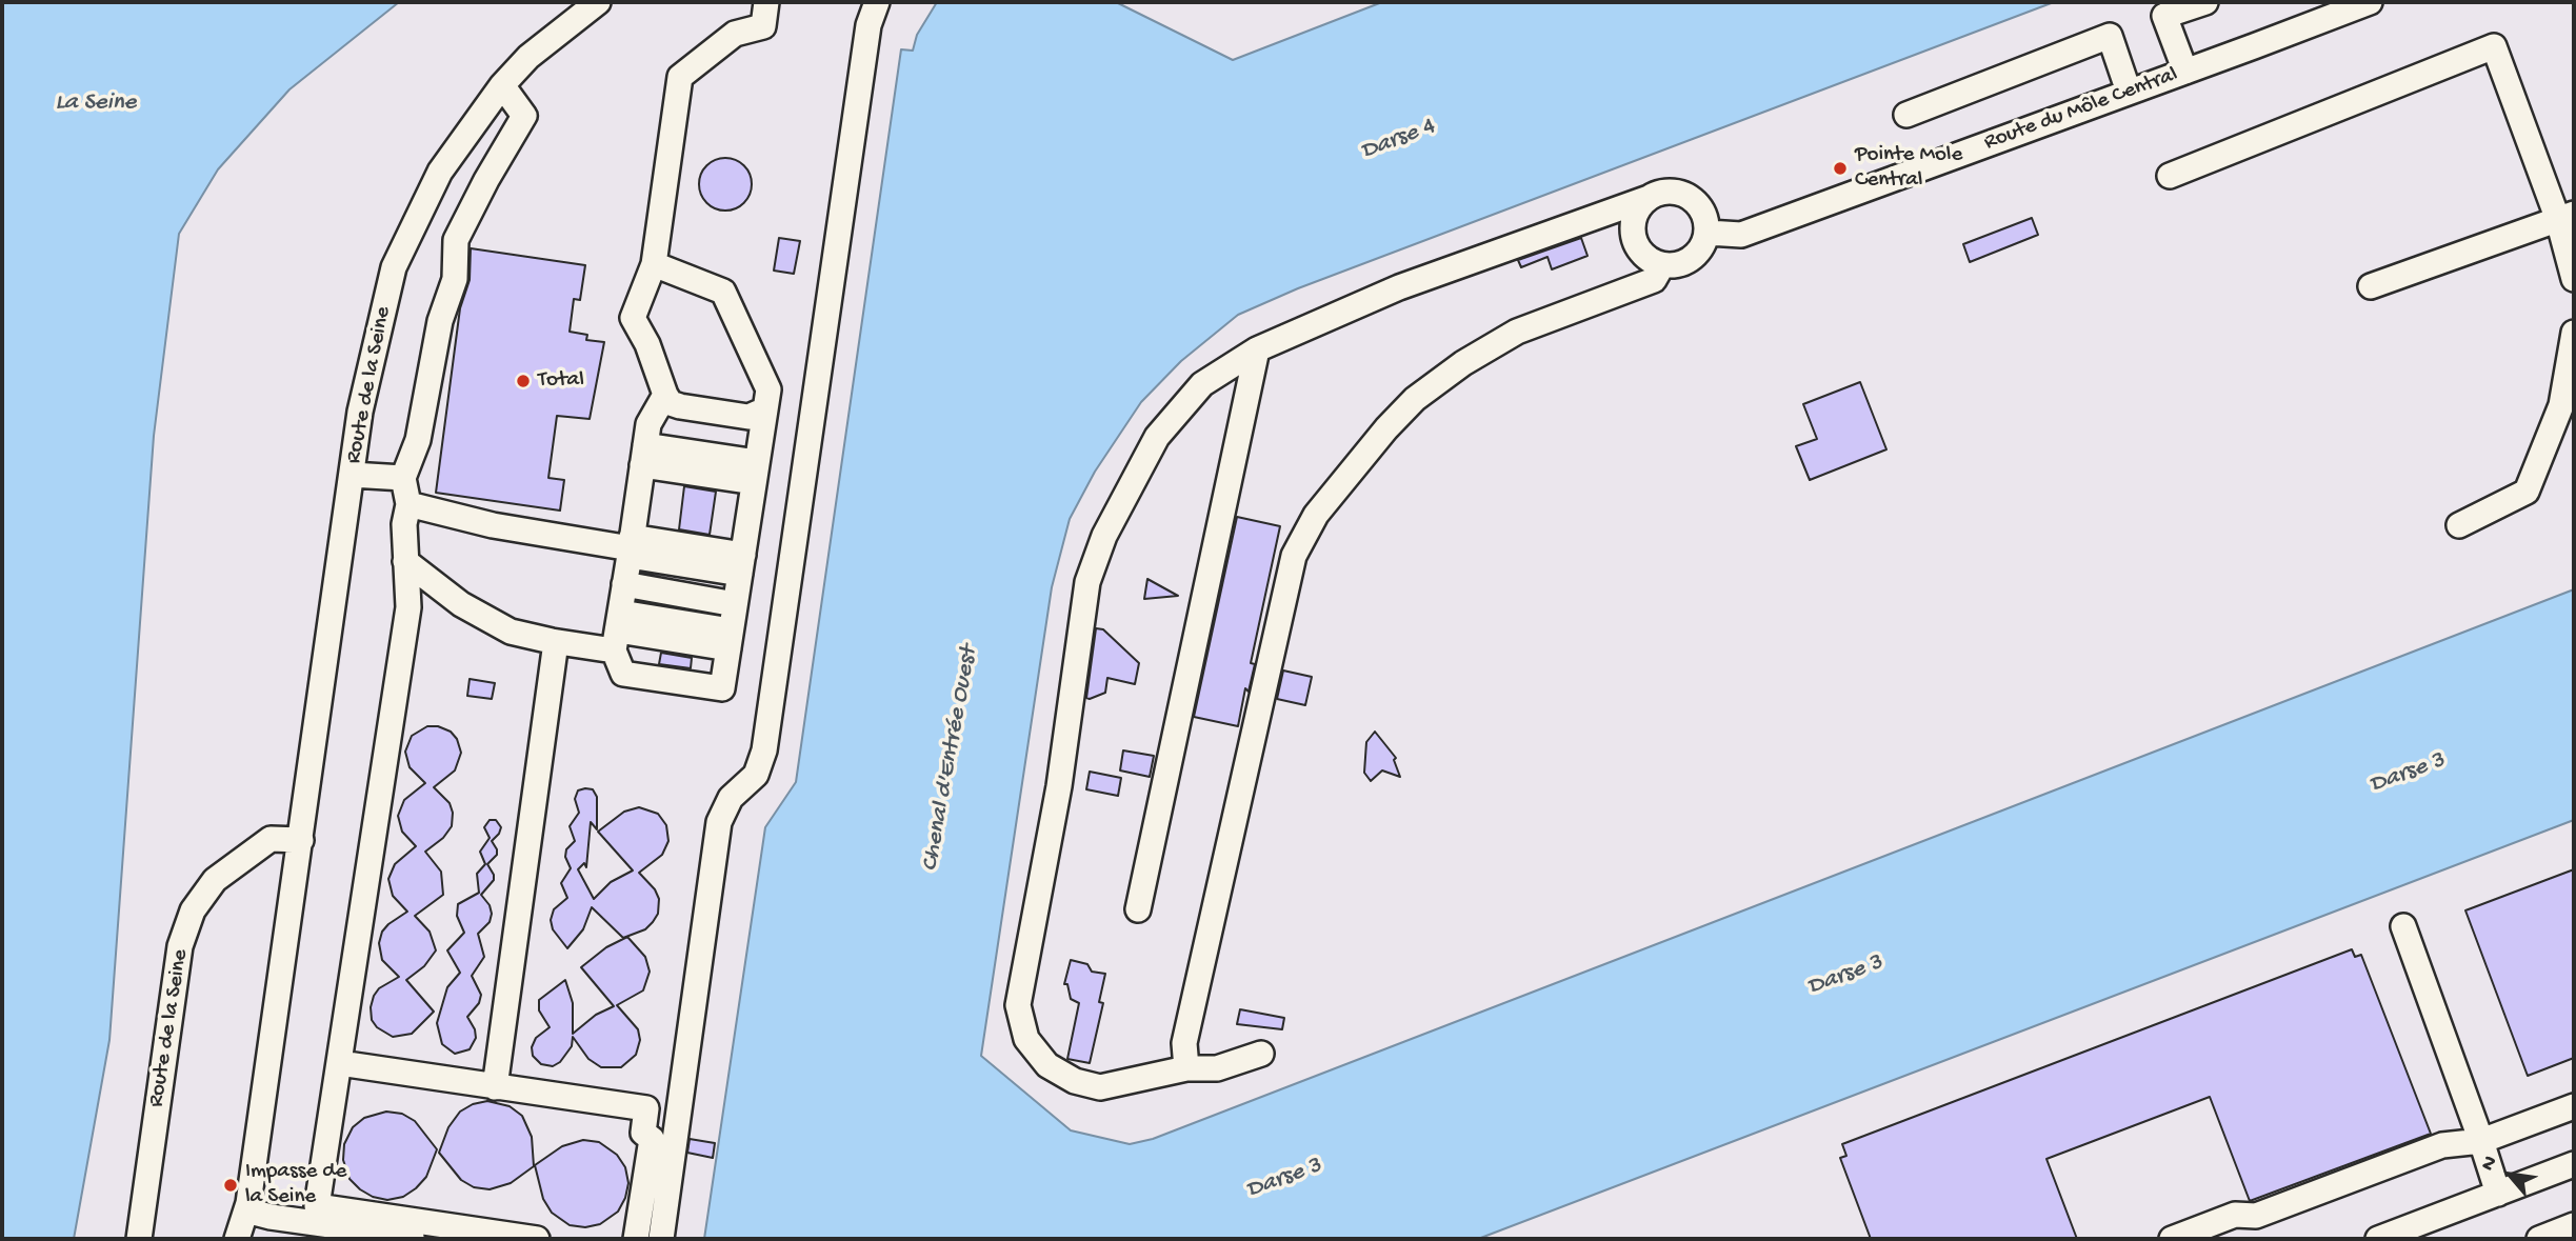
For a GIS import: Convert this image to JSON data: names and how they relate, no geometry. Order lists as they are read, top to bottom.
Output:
{
  "streets": {
    "street": ["Route du Môle Central", "Route de la Seine"]
  },
  "water": [
    "La Seine",
    "Darse 4",
    "Chenal d'Entrée Ouest",
    "Darse 3"
  ],
  "places": ["Pointe Mole Central", "Total", "Impasse de la Seine"],
  "north": "top left"
}
